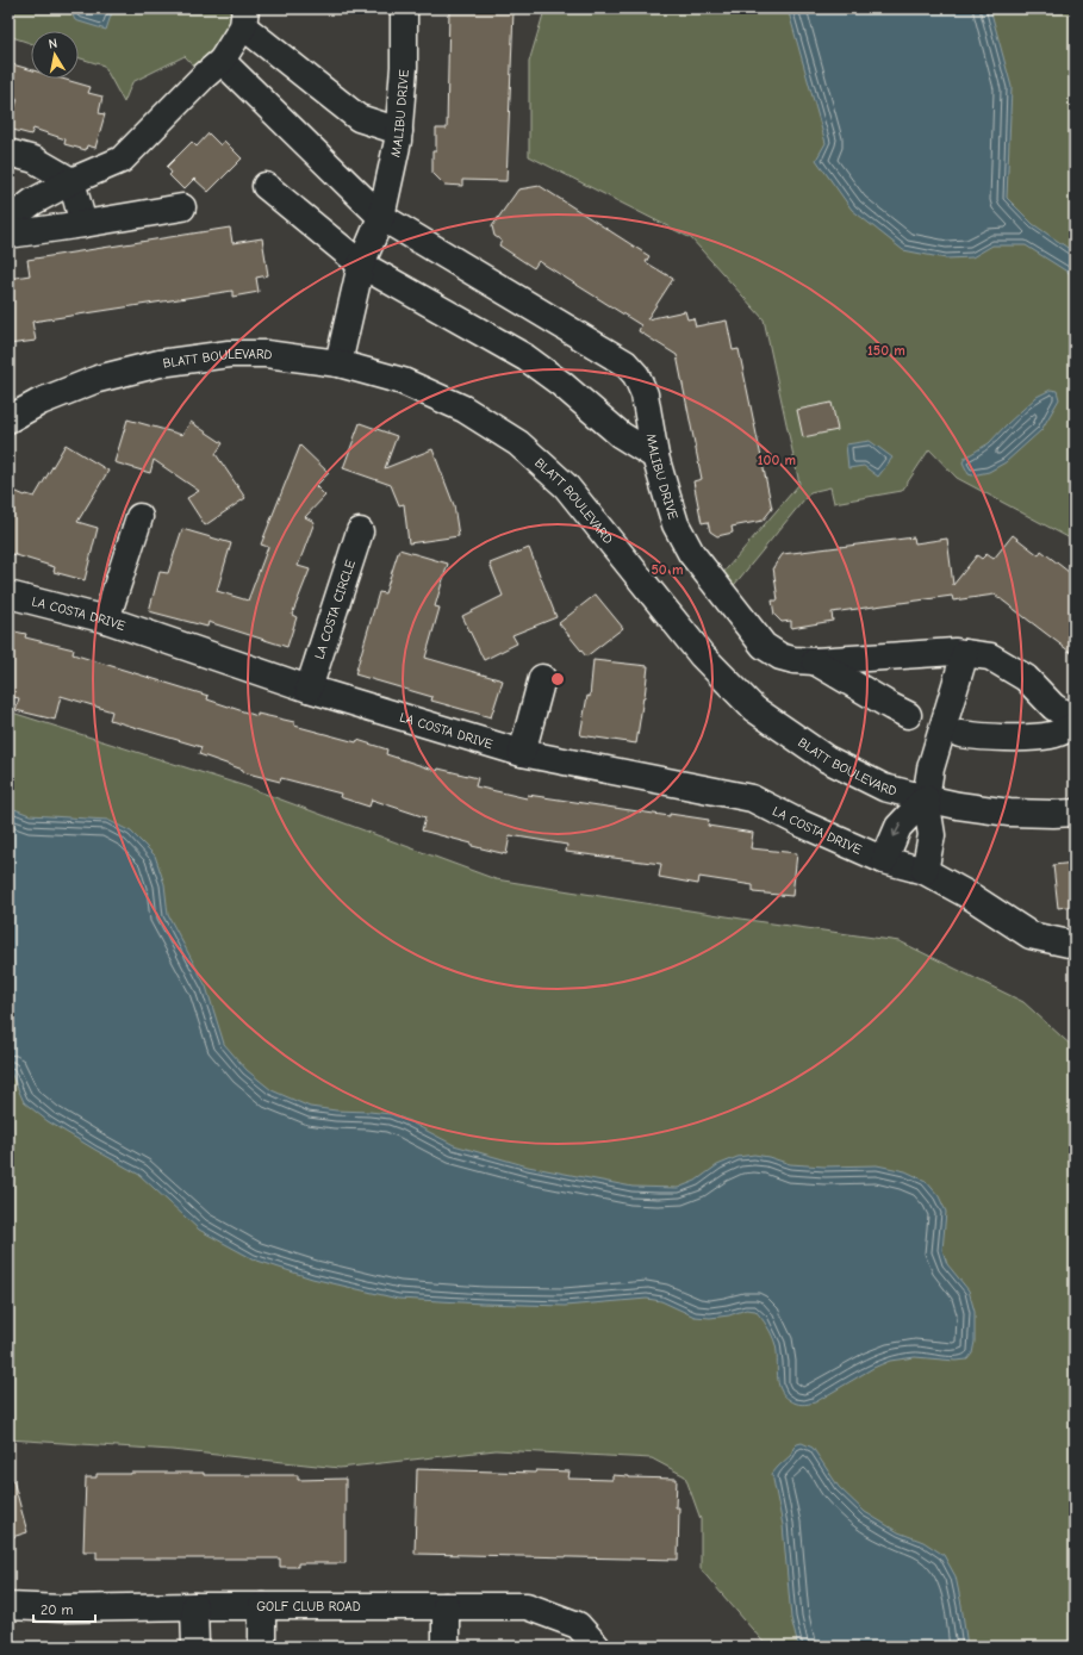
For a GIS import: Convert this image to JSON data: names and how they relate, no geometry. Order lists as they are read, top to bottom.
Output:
{
  "streets": {
    "street": [
      "MALIBU DRIVE",
      "BLATT BOULEVARD",
      "LA COSTA CIRCLE",
      "LA COSTA DRIVE",
      "GOLF CLUB ROAD"
    ]
  },
  "crossings": [
    ["MALIBU DRIVE", "BLATT BOULEVARD"],
    ["LA COSTA CIRCLE", "LA COSTA DRIVE"]
  ],
  "scale_bar": "20 m",
  "north": "top",
  "rings": ["150 m", "100 m", "50 m"]
}
